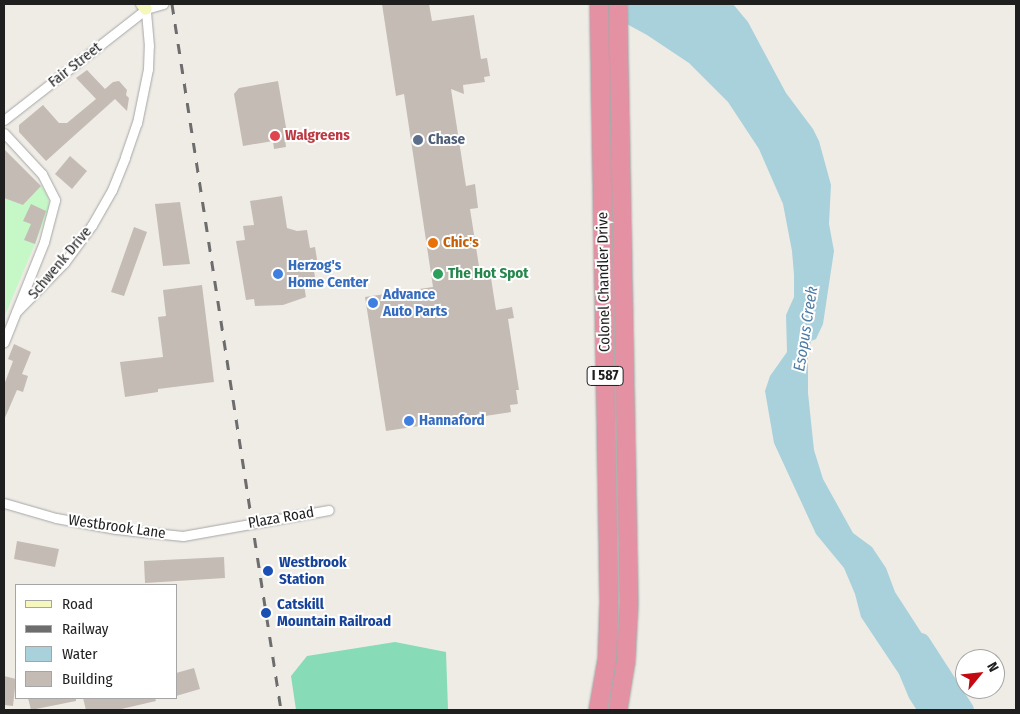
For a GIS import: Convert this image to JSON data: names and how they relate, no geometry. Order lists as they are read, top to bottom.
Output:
{
  "streets": {
    "highway": ["Colonel Chandler Drive", "I 587"],
    "street": [
      "Fair Street",
      "Schwenk Drive",
      "Plaza Road",
      "Westbrook Lane"
    ]
  },
  "crossings": [
    ["Fair Street", "Schwenk Drive"],
    ["Plaza Road", "Westbrook Lane"]
  ],
  "water": ["Esopus Creek"],
  "places": [
    "Walgreens",
    "Chase",
    "Chic's",
    "Herzog's Home Center",
    "The Hot Spot",
    "Advance Auto Parts",
    "Hannaford",
    "Westbrook Station",
    "Catskill Mountain Railroad"
  ],
  "legend": [
    "Road",
    "Railway",
    "Water",
    "Building"
  ],
  "north": "top right"
}
